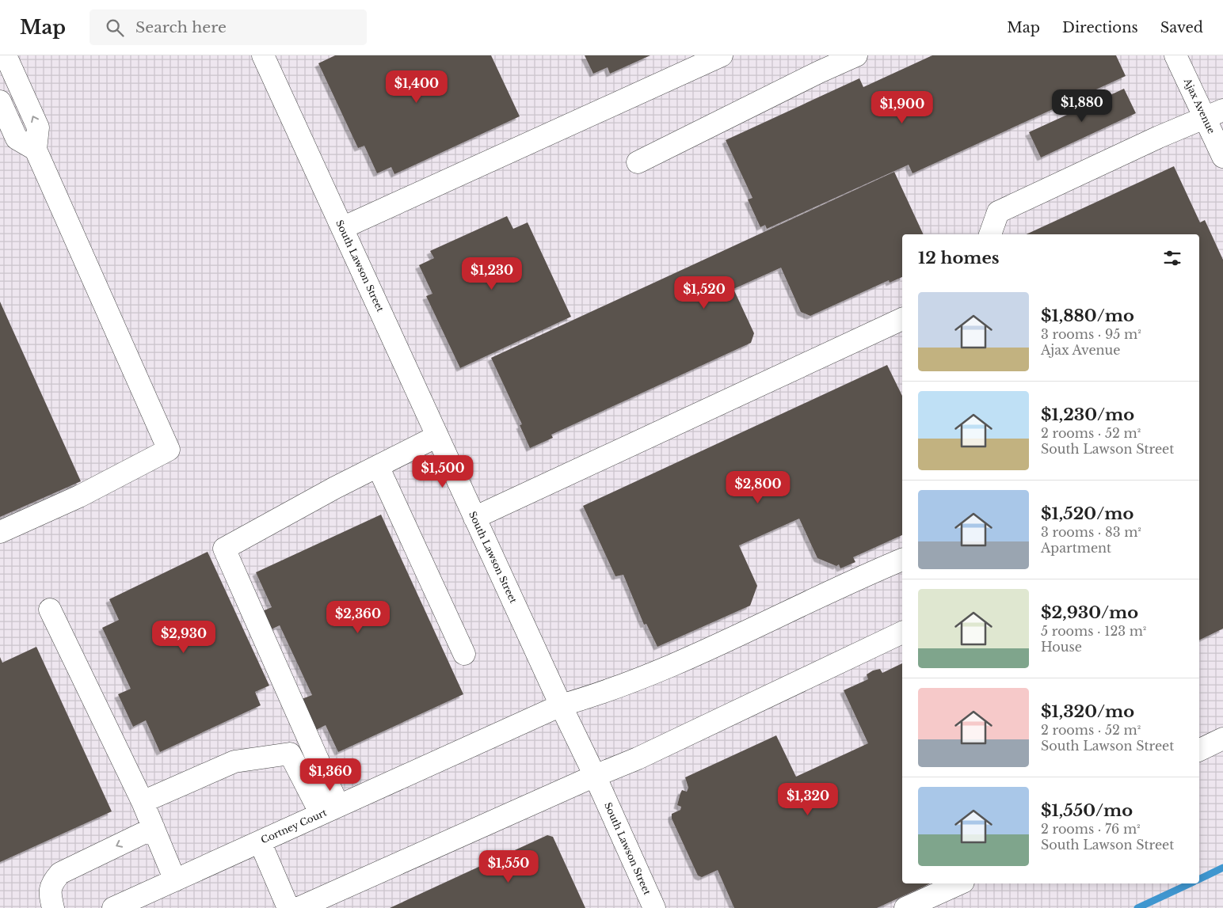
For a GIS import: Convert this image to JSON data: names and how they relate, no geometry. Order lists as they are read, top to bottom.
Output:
{
  "streets": {
    "street": ["Ajax Avenue", "South Lawson Street", "Cortney Court"]
  },
  "crossings": [
    ["South Lawson Street", "Cortney Court"]
  ],
  "page": {
    "header": "Map",
    "search": "Search here",
    "nav": ["Map", "Directions", "Saved"],
    "price": [
      "$1,400",
      "$1,880",
      "$1,900",
      "$1,230",
      "$1,520",
      "$1,500",
      "$2,800",
      "$2,360",
      "$2,930",
      "$1,360",
      "$1,320",
      "$1,550"
    ],
    "heading": "12 homes",
    "list": [
      {
        "name": "$1,880/mo",
        "note": "3 rooms · 95 m² · Ajax Avenue"
      },
      {
        "name": "$1,230/mo",
        "note": "2 rooms · 52 m² · South Lawson Street"
      },
      {
        "name": "$1,520/mo",
        "note": "3 rooms · 83 m² · Apartment"
      },
      {
        "name": "$2,930/mo",
        "note": "5 rooms · 123 m² · House"
      },
      {
        "name": "$1,320/mo",
        "note": "2 rooms · 52 m² · South Lawson Street"
      },
      {
        "name": "$1,550/mo",
        "note": "2 rooms · 76 m² · South Lawson Street"
      }
    ]
  }
}
